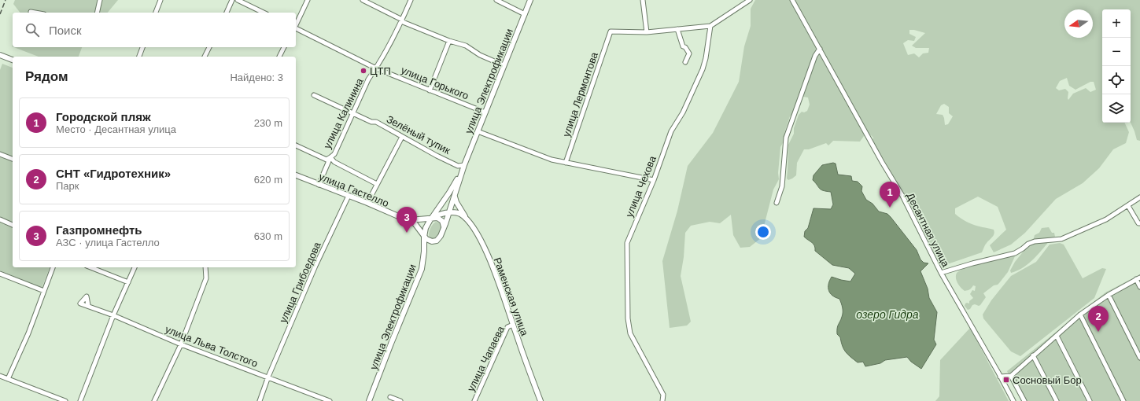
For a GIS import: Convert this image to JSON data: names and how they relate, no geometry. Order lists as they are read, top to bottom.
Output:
{
  "streets": {
    "main road": ["улица Электрофикации", "улица Гастелло", "Раменская улица"],
    "street": [
      "улица Горького",
      "улица Лермонтова",
      "улица Калинина",
      "Зелёный тупик",
      "улица Чехова",
      "Десантная улица",
      "улица Грибоедова",
      "улица Льва Толстого",
      "улица Чапаева"
    ]
  },
  "crossings": [
    ["улица Электрофикации", "улица Горького"],
    ["улица Электрофикации", "Зелёный тупик"],
    ["улица Электрофикации", "улица Гастелло"],
    ["улица Горького", "улица Калинина"],
    ["улица Калинина", "Зелёный тупик"],
    ["улица Калинина", "улица Гастелло"],
    ["улица Гастелло", "улица Грибоедова"],
    ["улица Гастелло", "Раменская улица"],
    ["улица Грибоедова", "улица Льва Толстого"],
    ["Раменская улица", "улица Чапаева"]
  ],
  "water": ["озеро Гидра"],
  "places": {
    "other": ["ЦТП"],
    "transit": ["Сосновый Бор"]
  },
  "north": "left",
  "page": {
    "map_buttons": ["+", "−"],
    "search": "Поиск",
    "heading": ["Рядом", "Найдено: 3"],
    "list": [
      {
        "mark": "1",
        "name": "Городской пляж",
        "note": "Место · Десантная улица",
        "value": "230 m"
      },
      {
        "mark": "2",
        "name": "СНТ «Гидротехник»",
        "note": "Парк",
        "value": "620 m"
      },
      {
        "mark": "3",
        "name": "Газпромнефть",
        "note": "АЗС · улица Гастелло",
        "value": "630 m"
      }
    ],
    "pins": ["1", "3", "2"]
  }
}
